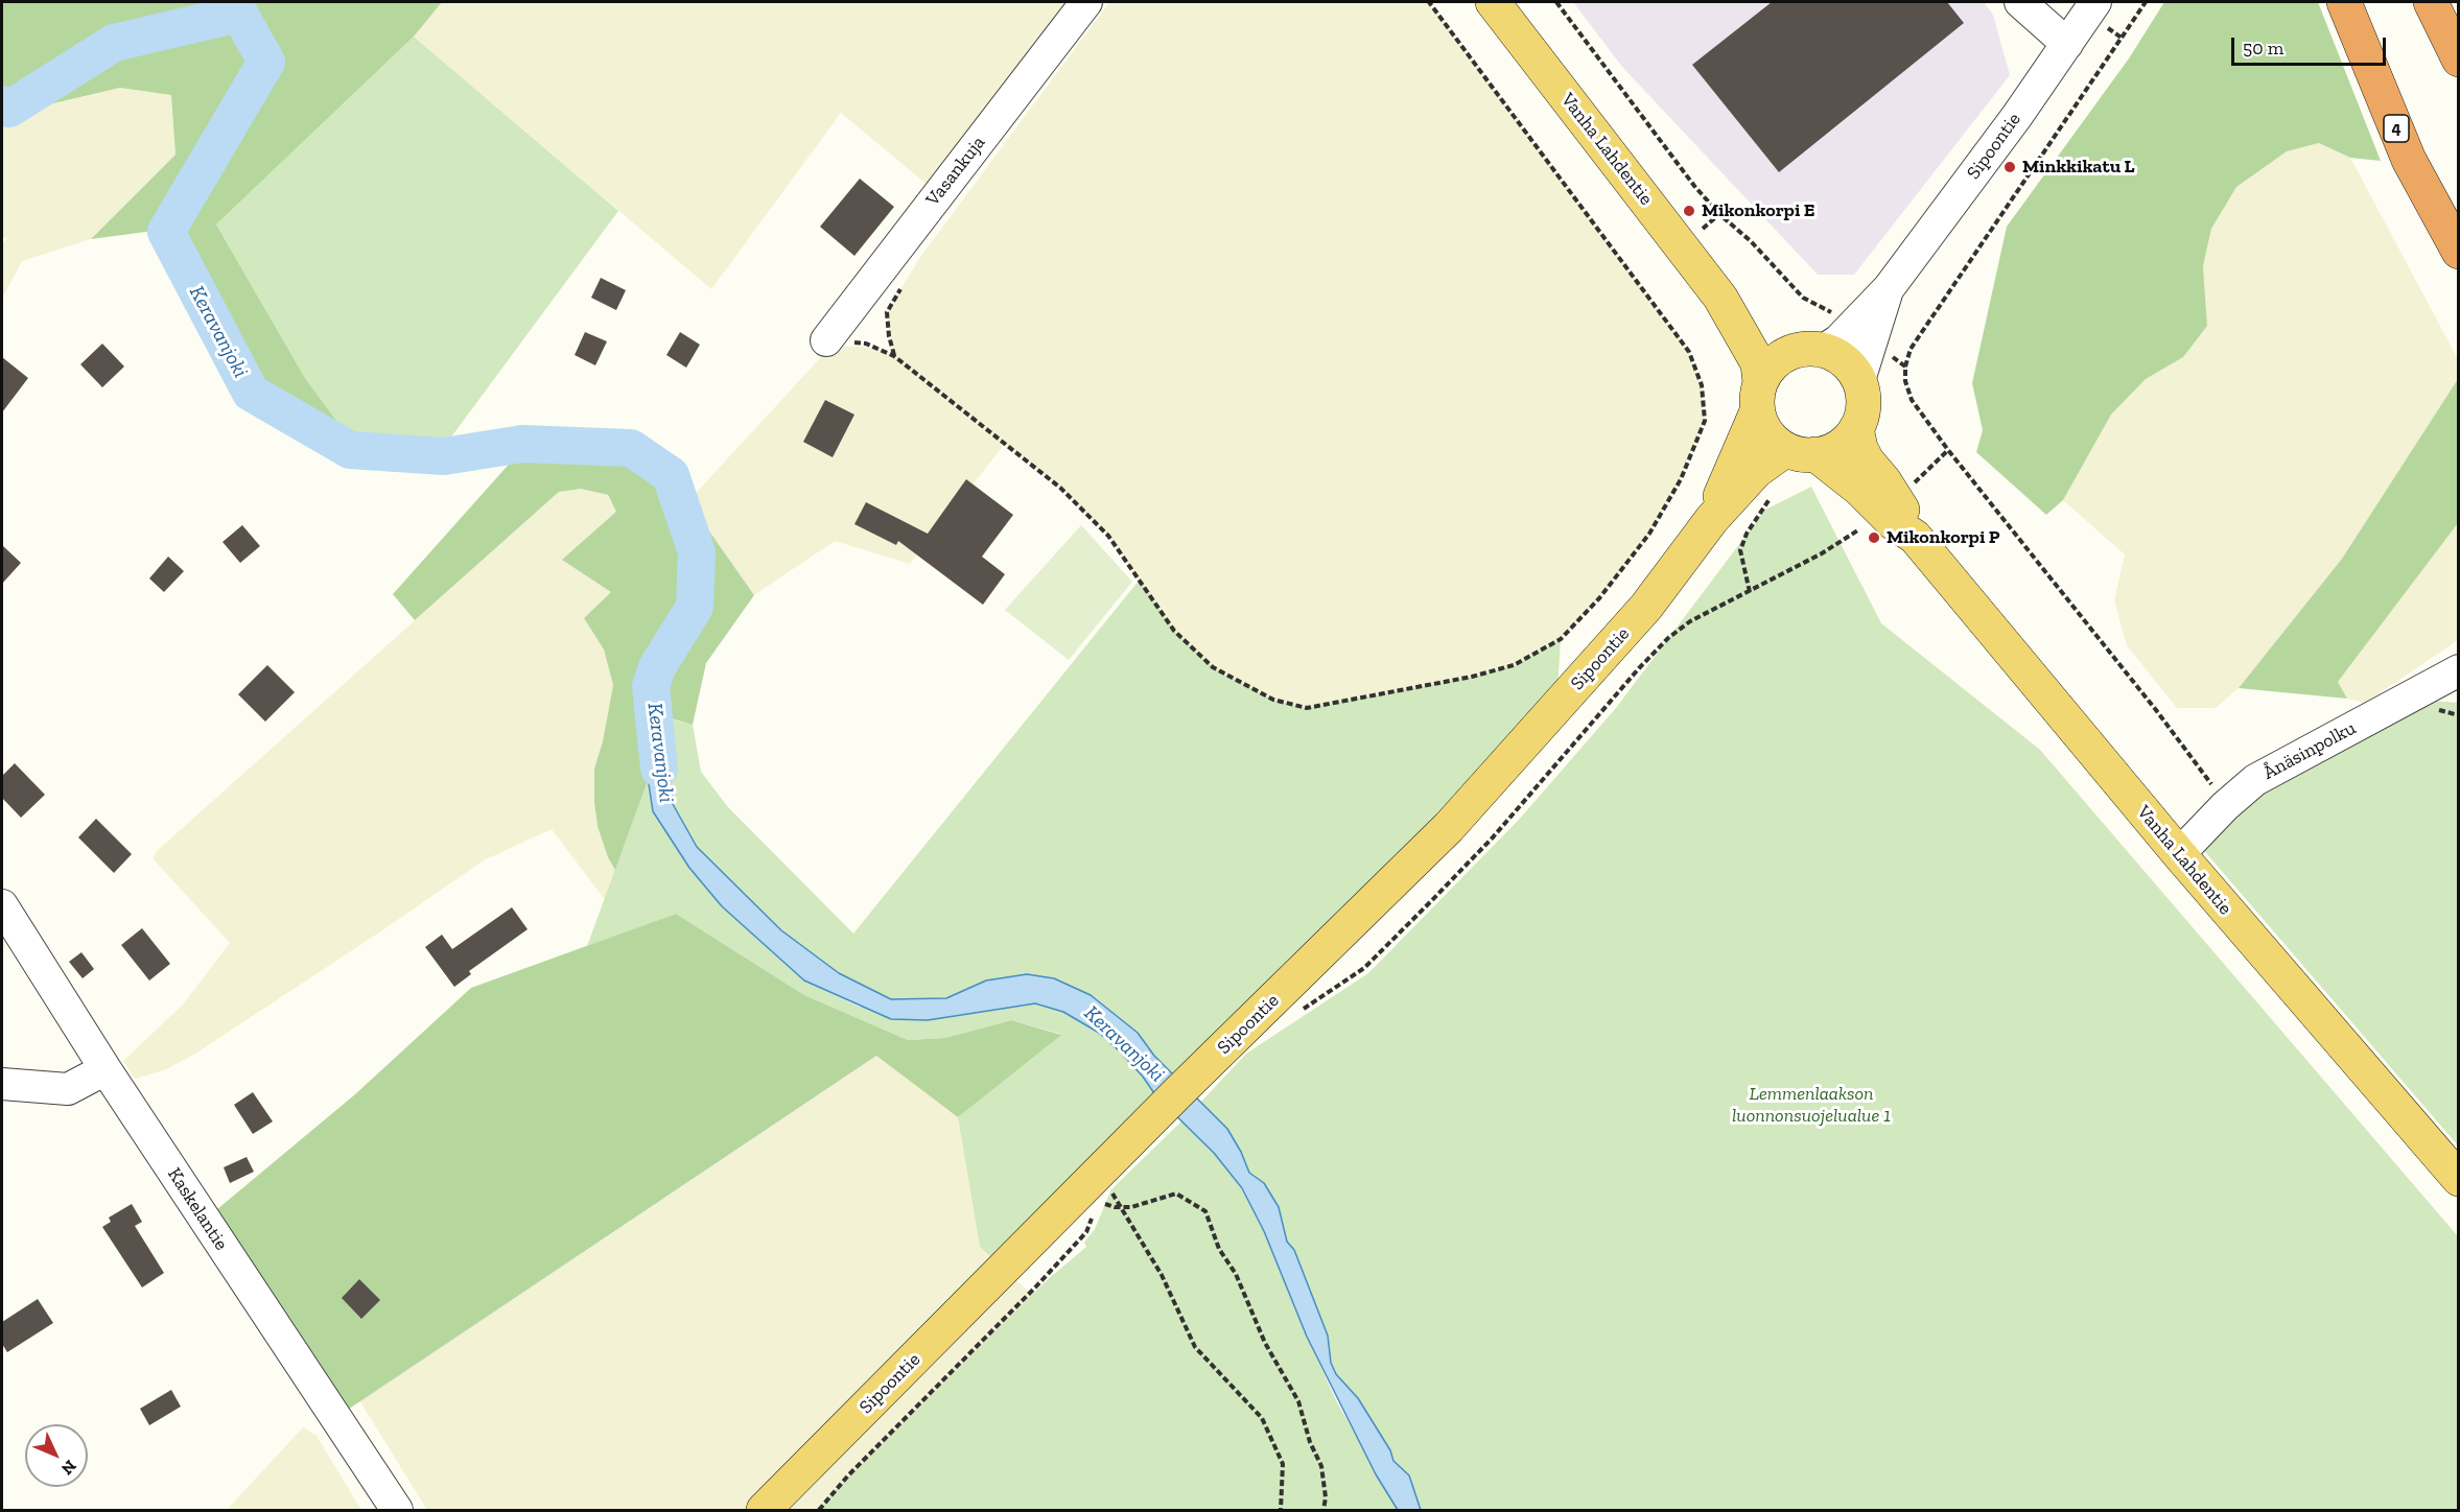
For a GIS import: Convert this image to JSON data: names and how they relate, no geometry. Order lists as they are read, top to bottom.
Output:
{
  "streets": {
    "highway": ["4"],
    "main road": ["Sipoontie", "Vanha Lahdentie"],
    "street": ["Vasankuja", "Ånäsinpolku", "Kaskelantie"]
  },
  "crossings": [
    ["Sipoontie", "Vanha Lahdentie"],
    ["Vanha Lahdentie", "Ånäsinpolku"]
  ],
  "water": ["Keravanjoki"],
  "parks": ["Lemmenlaakson luonnonsuojelualue 1"],
  "places": ["Minkkikatu L", "Mikonkorpi E", "Mikonkorpi P"],
  "scale_bar": "50 m",
  "north": "bottom right"
}
